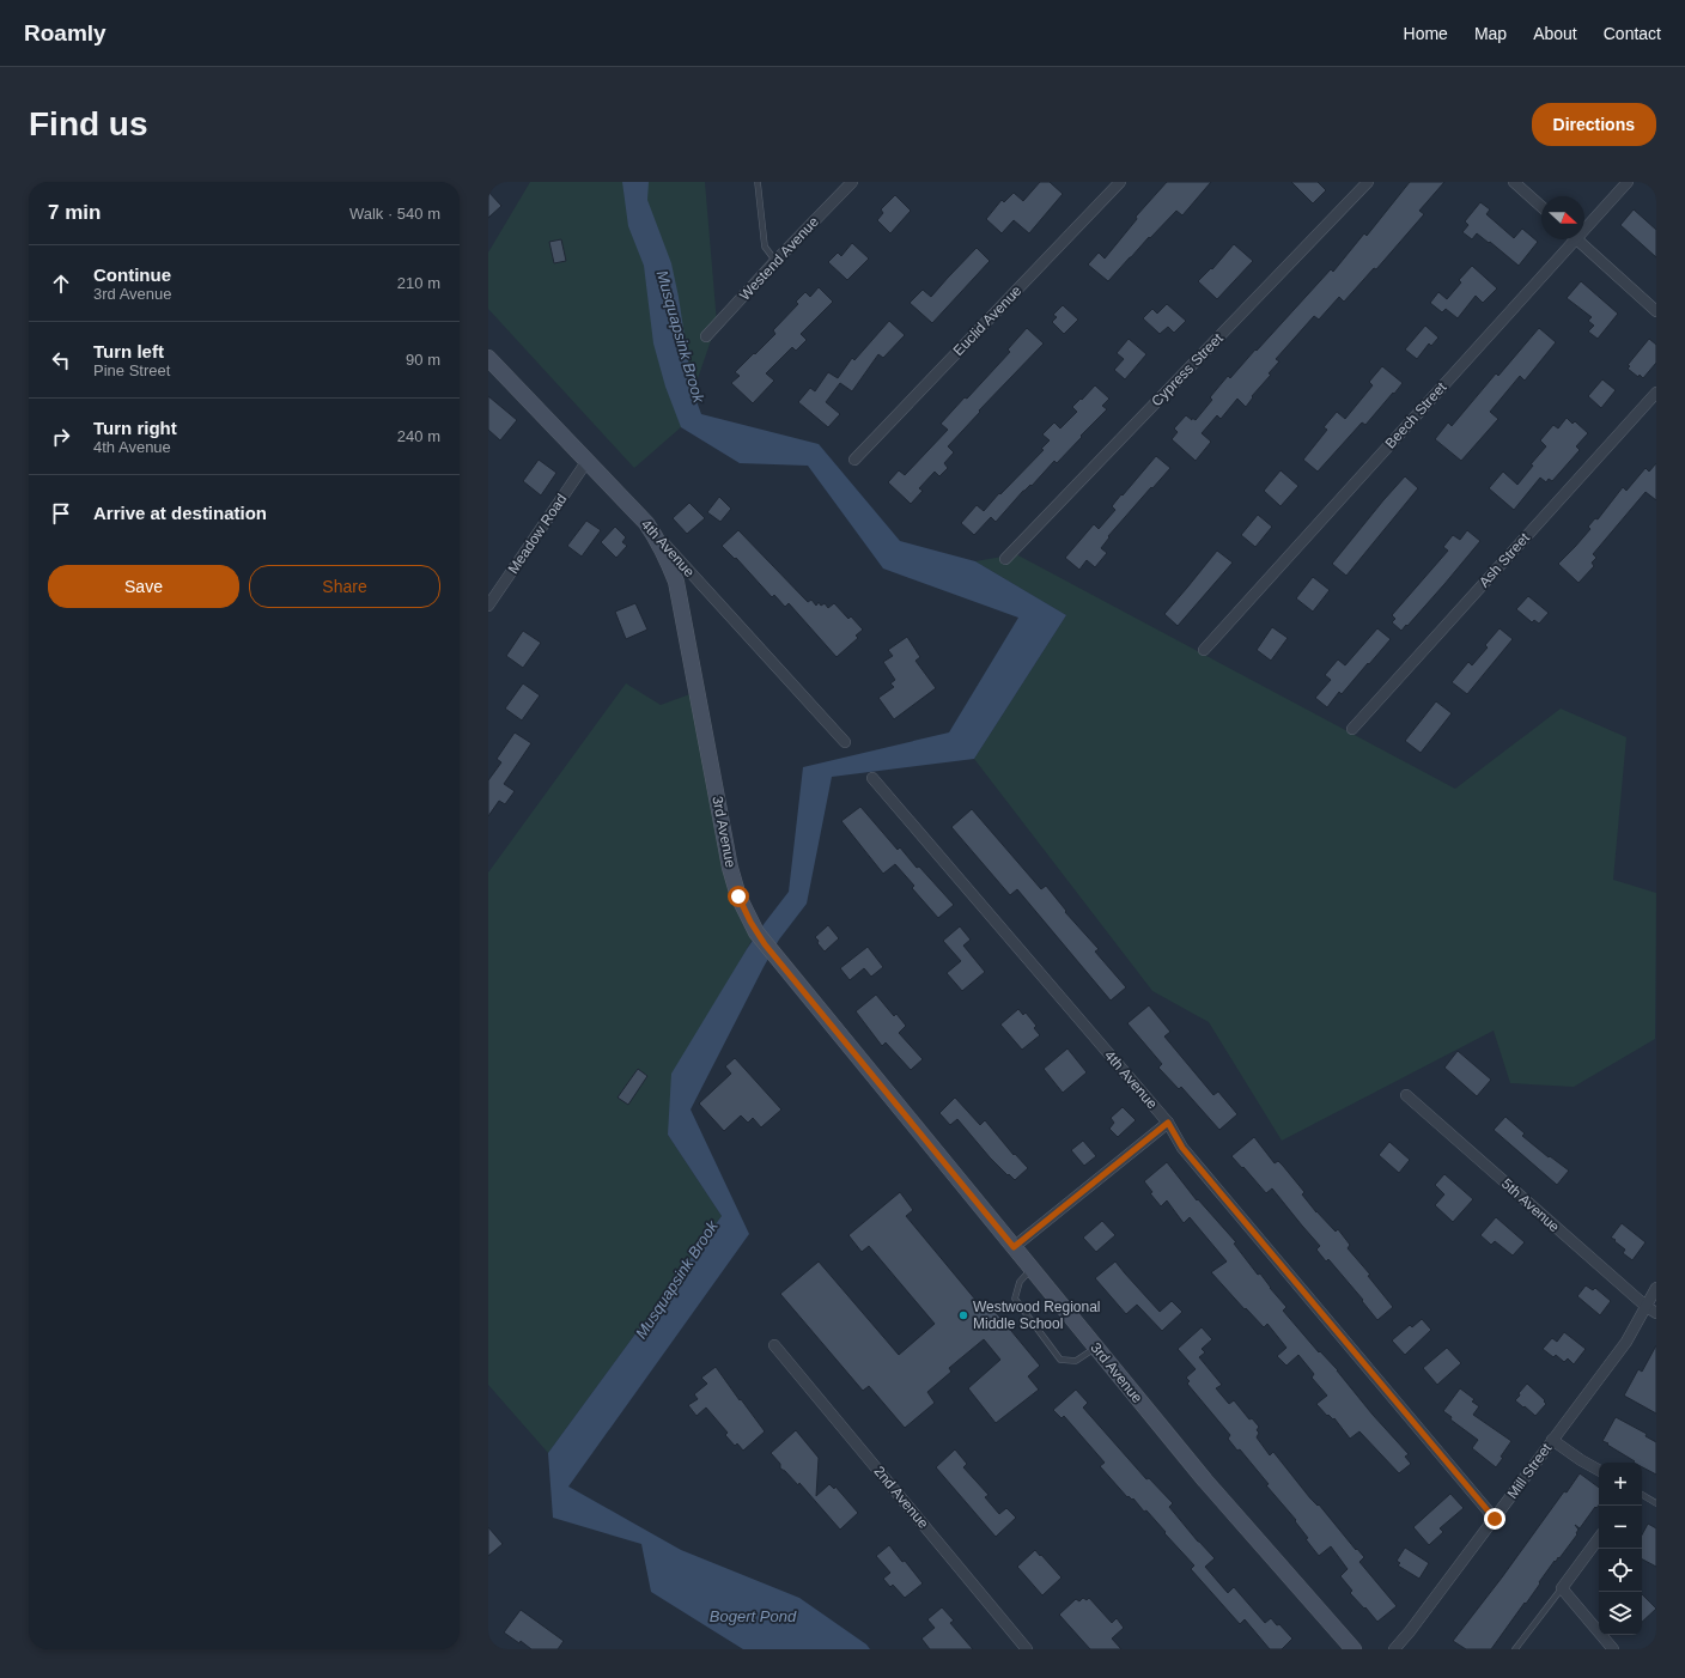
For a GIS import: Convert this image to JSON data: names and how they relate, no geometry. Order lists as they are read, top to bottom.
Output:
{
  "streets": {
    "main road": ["4th Avenue", "3rd Avenue"],
    "street": [
      "Westend Avenue",
      "Euclid Avenue",
      "Cypress Street",
      "Beech Street",
      "Meadow Road",
      "Ash Street",
      "5th Avenue",
      "Mill Street",
      "2nd Avenue"
    ]
  },
  "crossings": [
    ["Meadow Road", "4th Avenue"],
    ["4th Avenue", "3rd Avenue"],
    ["4th Avenue", "Mill Street"],
    ["5th Avenue", "Mill Street"]
  ],
  "water": ["Musquapsink Brook", "Bogert Pond"],
  "places": ["Westwood Regional Middle School"],
  "north": "right",
  "page": {
    "header": "Roamly",
    "nav": [
      "Home",
      "Map",
      "About",
      "Contact"
    ],
    "buttons": [
      "Directions",
      ["Save", "Share"]
    ],
    "title": "Find us",
    "heading": ["7 min", "Walk · 540 m"],
    "list": [
      ["Continue", "3rd Avenue", "210 m"],
      ["Turn left", "Pine Street", "90 m"],
      ["Turn right", "4th Avenue", "240 m"],
      "Arrive at destination"
    ],
    "map_buttons": ["+", "−"]
  }
}
